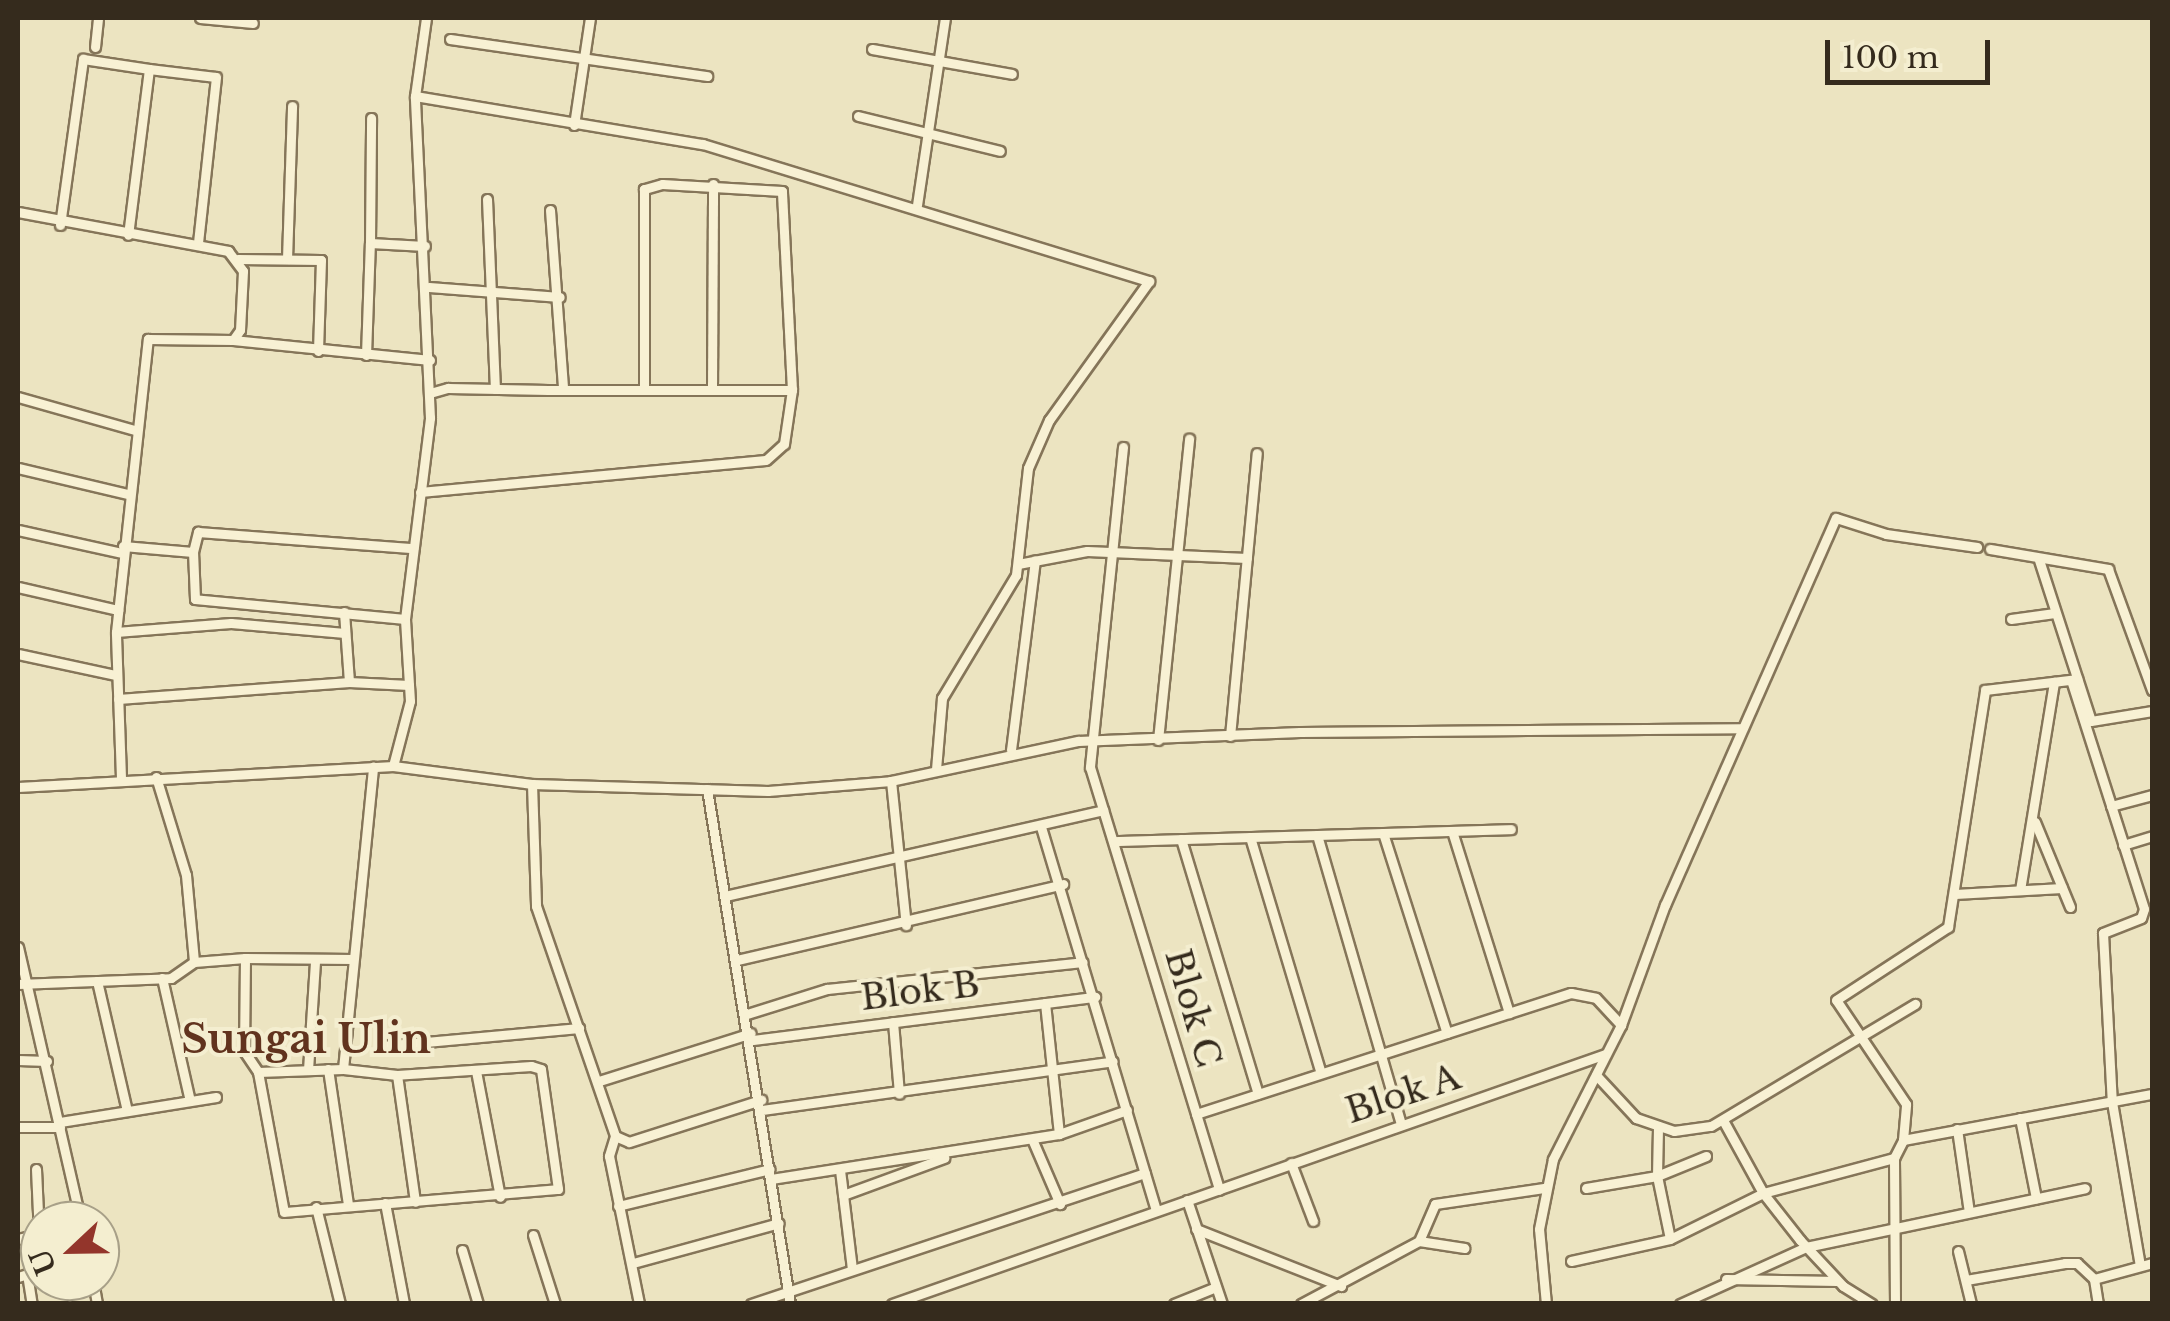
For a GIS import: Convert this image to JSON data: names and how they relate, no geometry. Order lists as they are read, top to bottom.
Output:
{
  "streets": {
    "street": ["Blok B", "Blok C", "Blok A"]
  },
  "crossings": [
    ["Blok C", "Blok A"]
  ],
  "districts": ["Sungai Ulin"],
  "scale_bar": "100 m",
  "north": "left"
}
